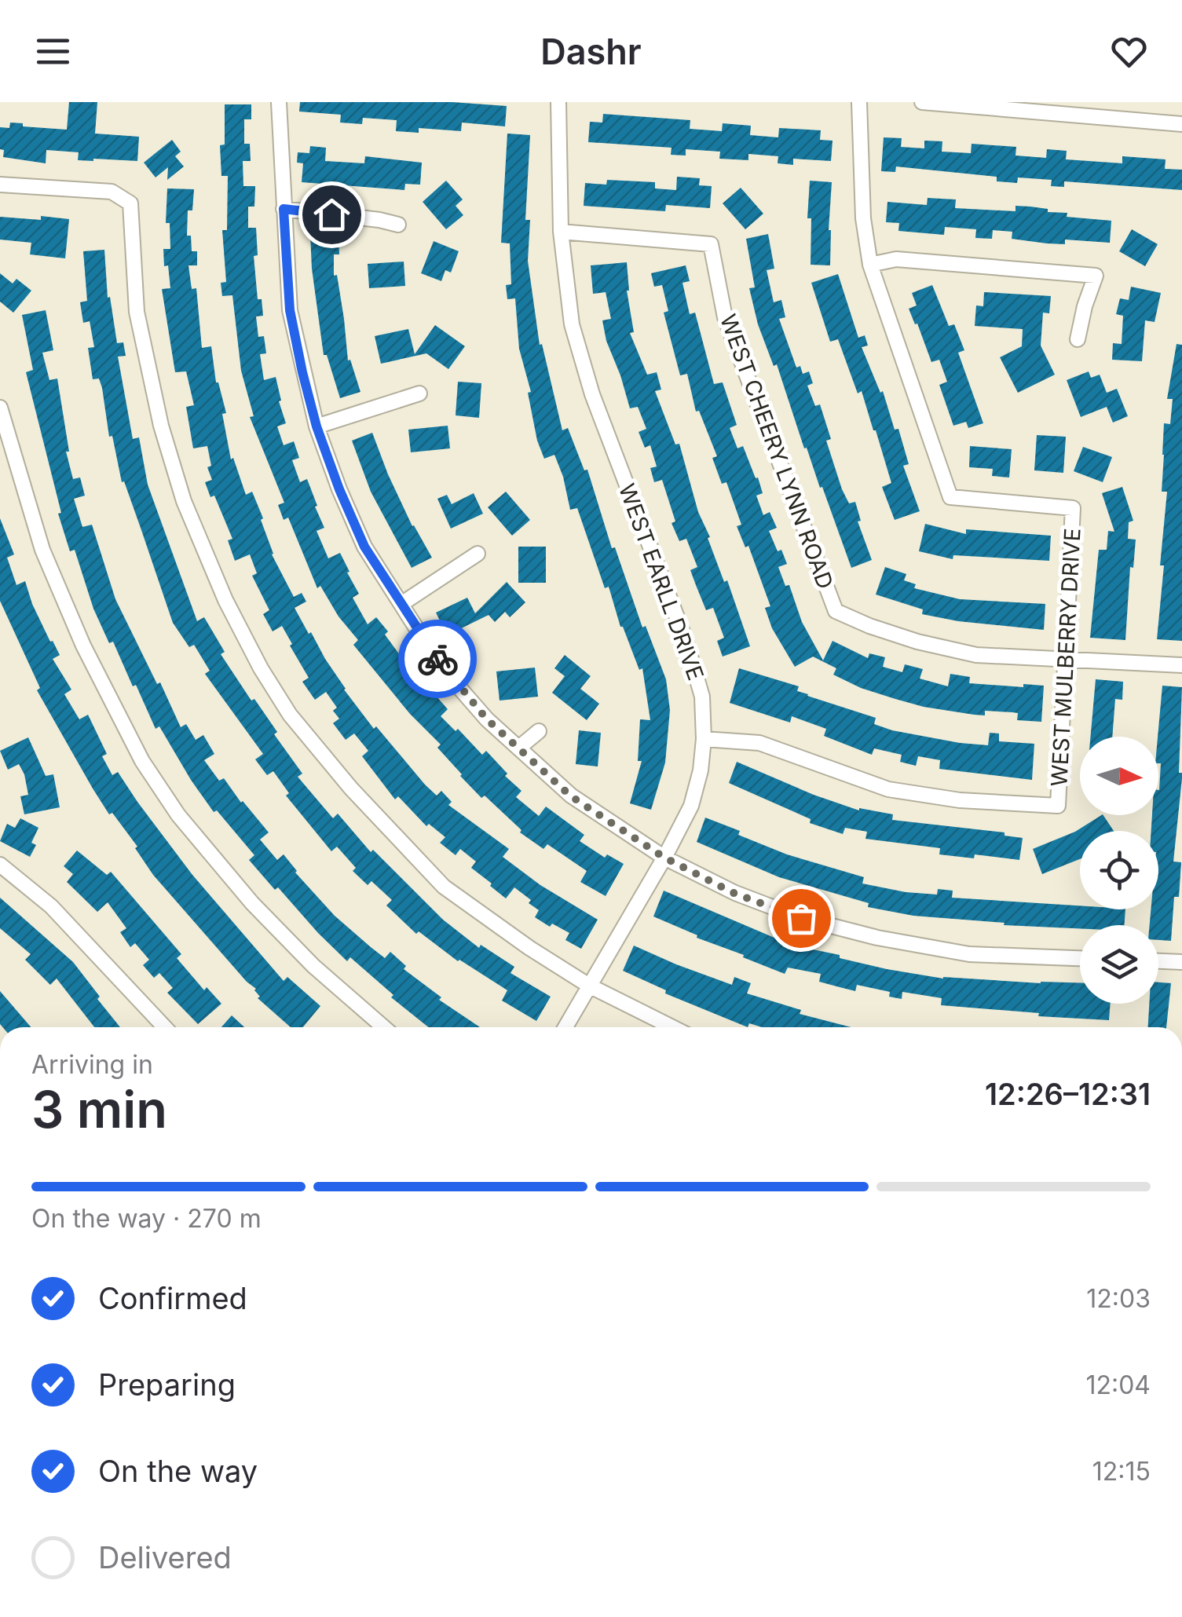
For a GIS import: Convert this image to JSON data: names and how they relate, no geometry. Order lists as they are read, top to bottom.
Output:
{
  "streets": {
    "street": ["WEST CHEERY LYNN ROAD", "WEST EARLL DRIVE", "WEST MULBERRY DRIVE"]
  },
  "crossings": [
    ["WEST CHEERY LYNN ROAD", "WEST EARLL DRIVE"],
    ["WEST CHEERY LYNN ROAD", "WEST MULBERRY DRIVE"],
    ["WEST EARLL DRIVE", "WEST MULBERRY DRIVE"]
  ],
  "north": "right",
  "page": {
    "header": "Dashr",
    "heading": ["3 min", "Arriving in", "12:26–12:31"],
    "bar": "On the way · 270 m",
    "list": [
      ["Confirmed", "12:03"],
      ["Preparing", "12:04"],
      ["On the way", "12:15"],
      "Delivered"
    ]
  }
}
